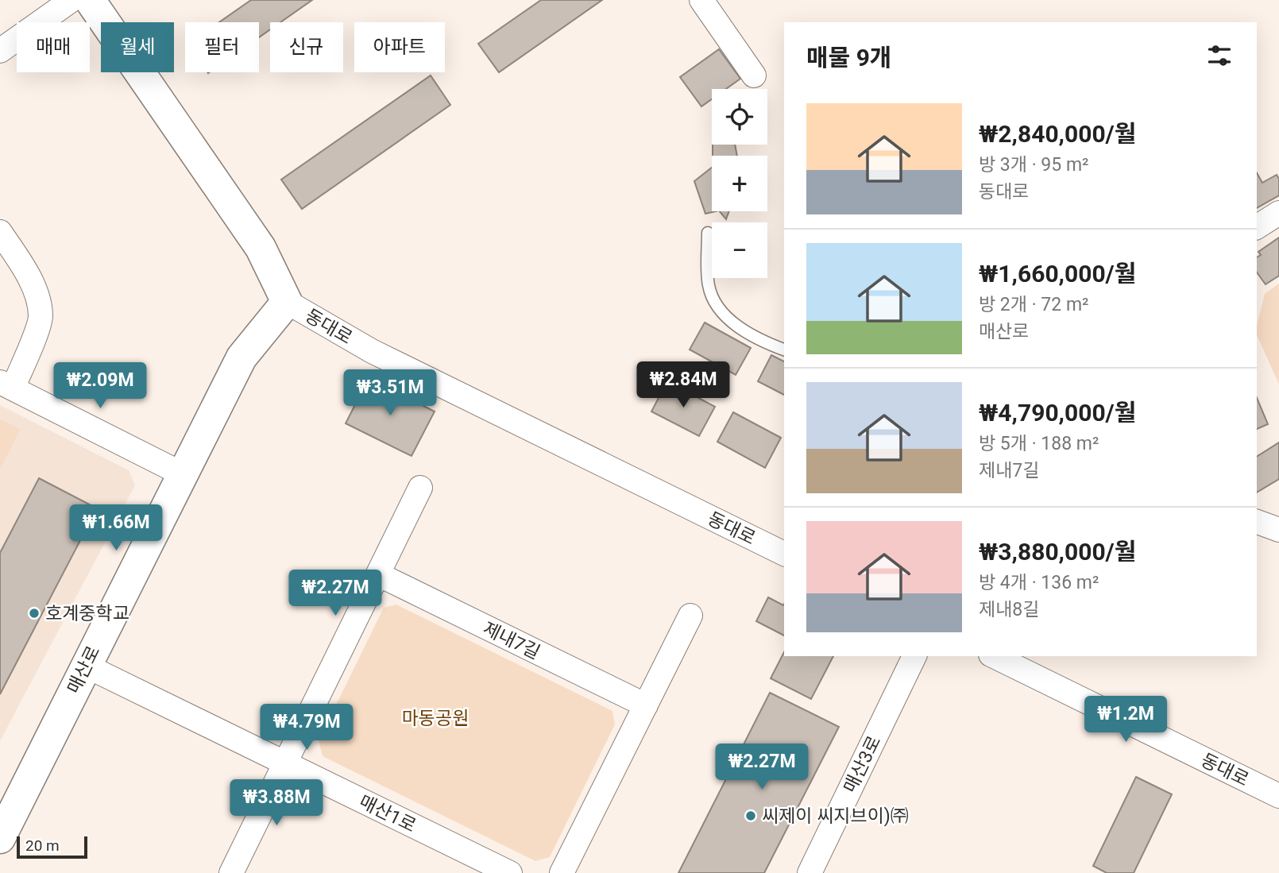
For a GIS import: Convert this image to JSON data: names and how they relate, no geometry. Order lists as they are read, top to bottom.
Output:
{
  "streets": {
    "street": [
      "동대로",
      "제내7길",
      "매산로",
      "매산3로",
      "매산1로"
    ]
  },
  "crossings": [
    ["동대로", "매산로"],
    ["매산로", "매산1로"]
  ],
  "parks": ["마동공원"],
  "places": ["호계중학교", "씨제이 씨지브이)㈜"],
  "scale_bar": "20 m",
  "page": {
    "chip": [
      "매매",
      "월세",
      "필터",
      "신규",
      "아파트"
    ],
    "heading": "매물 9개",
    "map_buttons": ["+", "−"],
    "list": [
      {
        "name": "₩2,840,000/월",
        "note": "방 3개 · 95 m² · 동대로"
      },
      {
        "name": "₩1,660,000/월",
        "note": "방 2개 · 72 m² · 매산로"
      },
      {
        "name": "₩4,790,000/월",
        "note": "방 5개 · 188 m² · 제내7길"
      },
      {
        "name": "₩3,880,000/월",
        "note": "방 4개 · 136 m² · 제내8길"
      }
    ],
    "price": [
      "₩2.84M",
      "₩2.09M",
      "₩3.51M",
      "₩1.66M",
      "₩2.27M",
      "₩1.2M",
      "₩4.79M",
      "₩2.27M",
      "₩3.88M"
    ],
    "scale": "20 m"
  }
}
